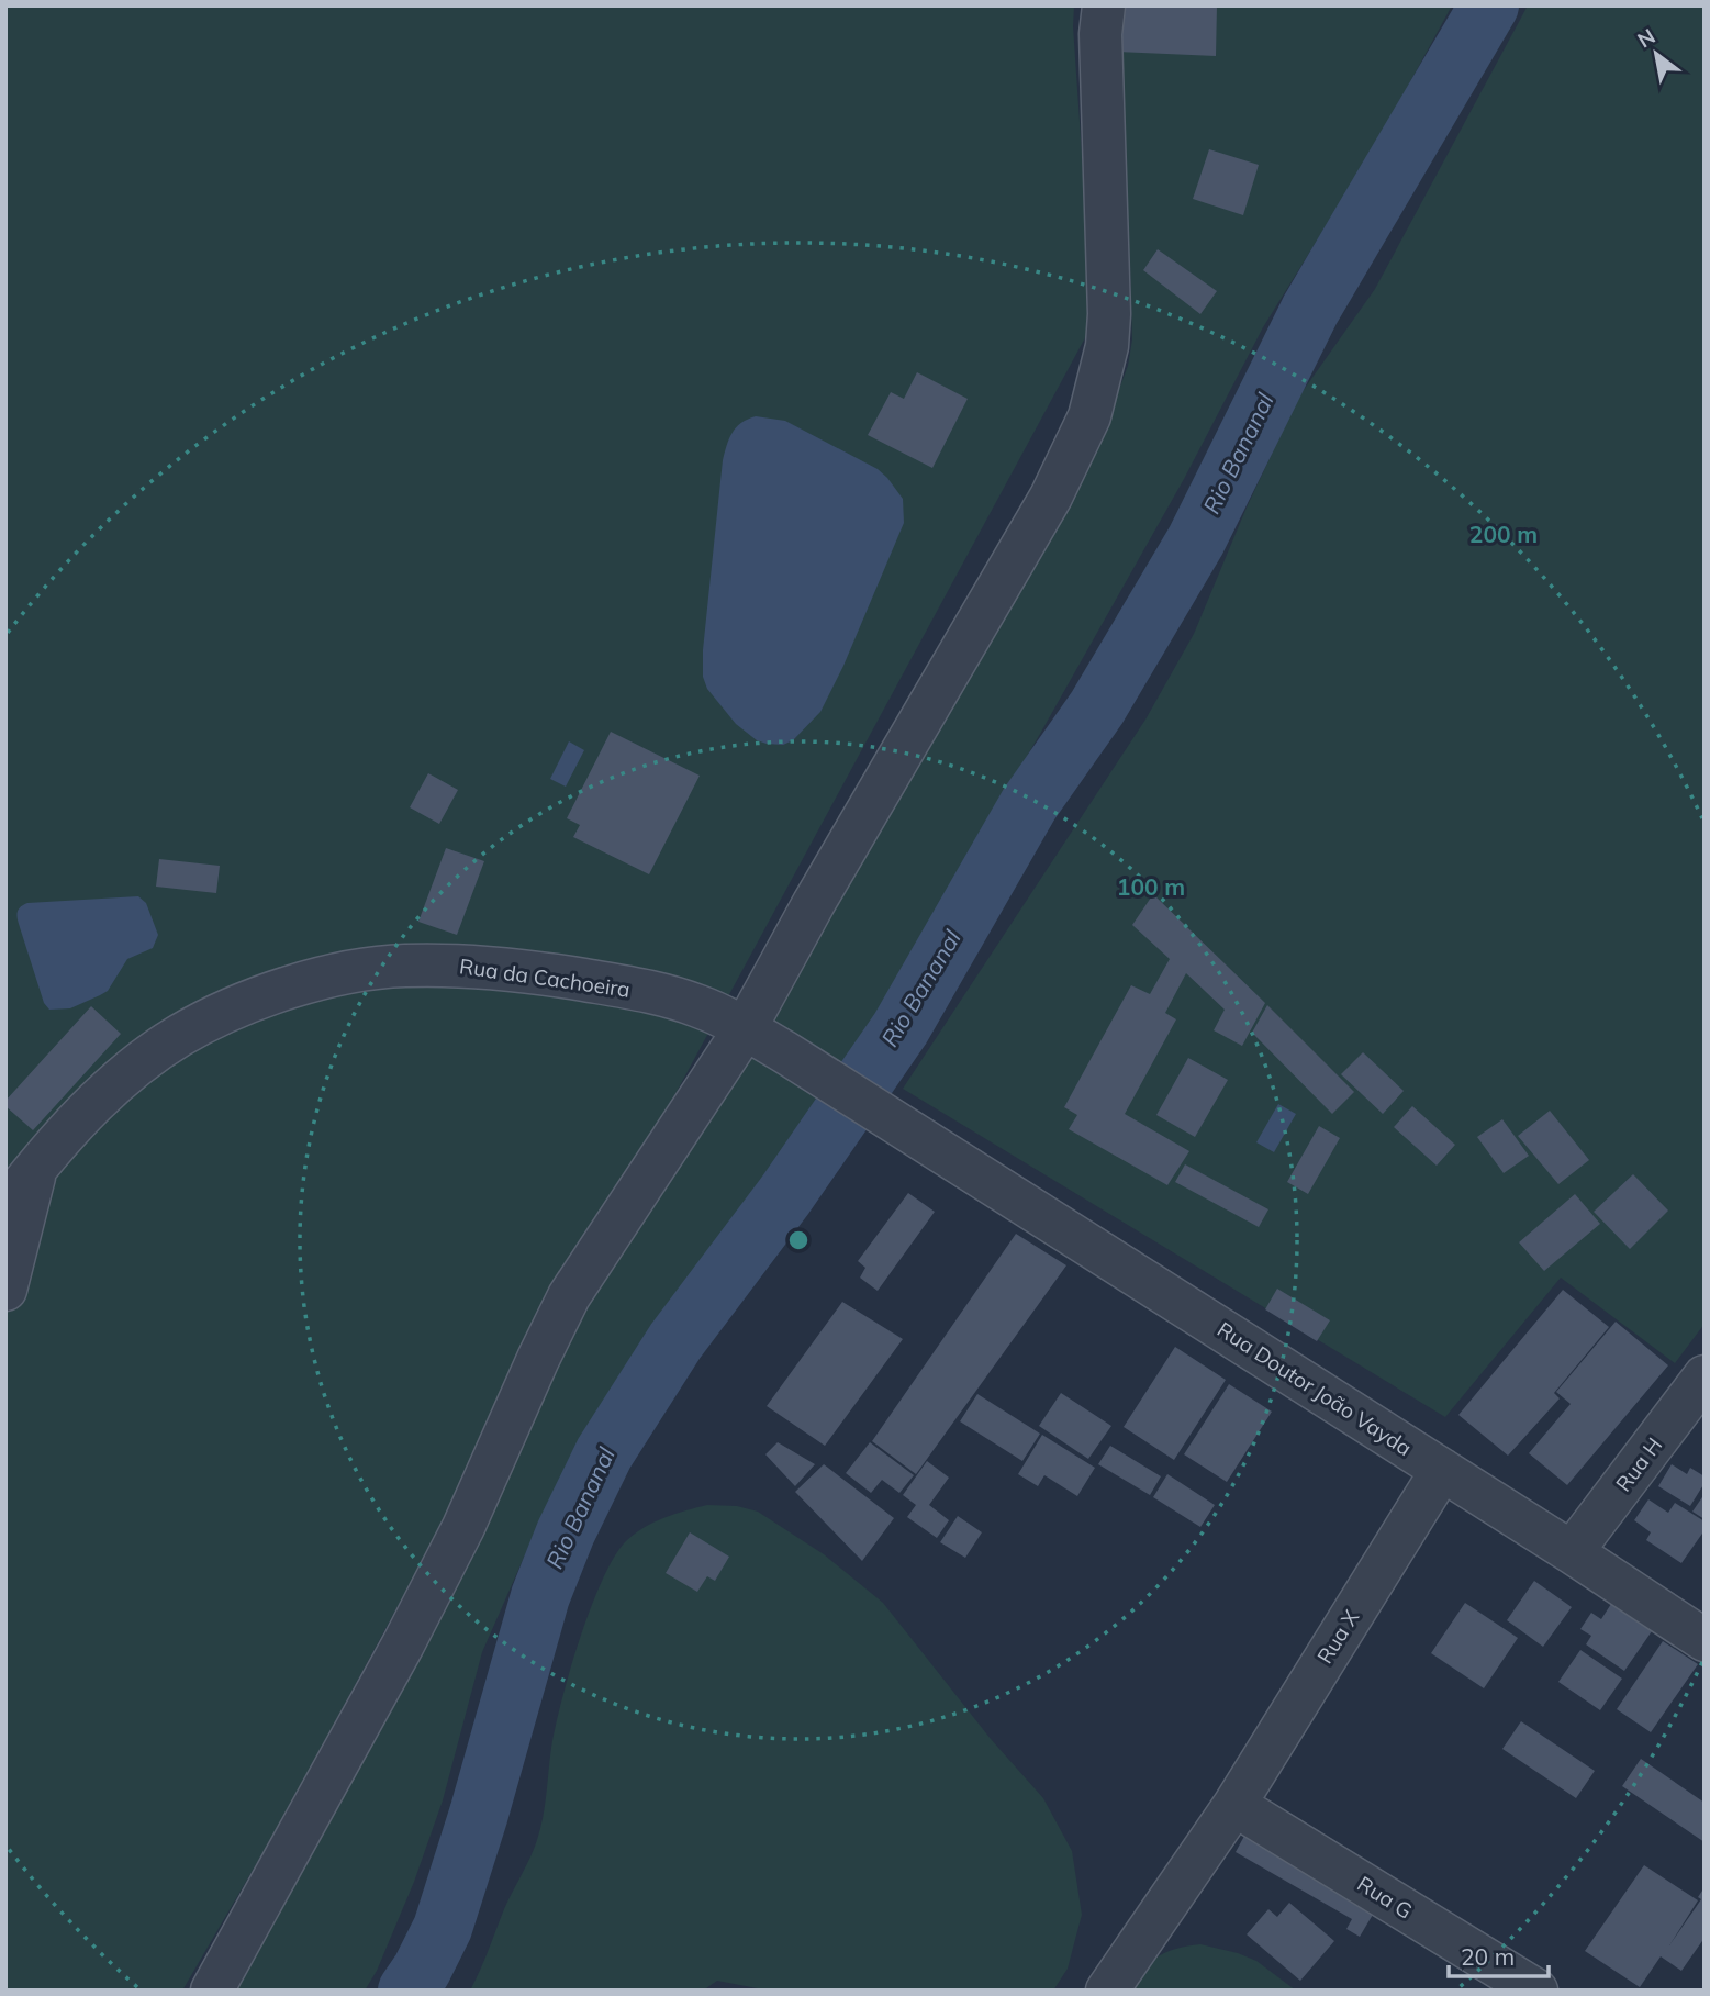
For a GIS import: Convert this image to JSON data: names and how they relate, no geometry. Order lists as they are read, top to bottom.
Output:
{
  "streets": {
    "street": [
      "Rua da Cachoeira",
      "Rua Doutor João Vayda",
      "Rua H",
      "Rua X",
      "Rua G"
    ]
  },
  "crossings": [
    ["Rua da Cachoeira", "Rua Doutor João Vayda"],
    ["Rua Doutor João Vayda", "Rua H"],
    ["Rua Doutor João Vayda", "Rua X"],
    ["Rua X", "Rua G"]
  ],
  "water": ["Rio Bananal"],
  "scale_bar": "20 m",
  "north": "top left",
  "rings": ["200 m", "100 m"]
}
